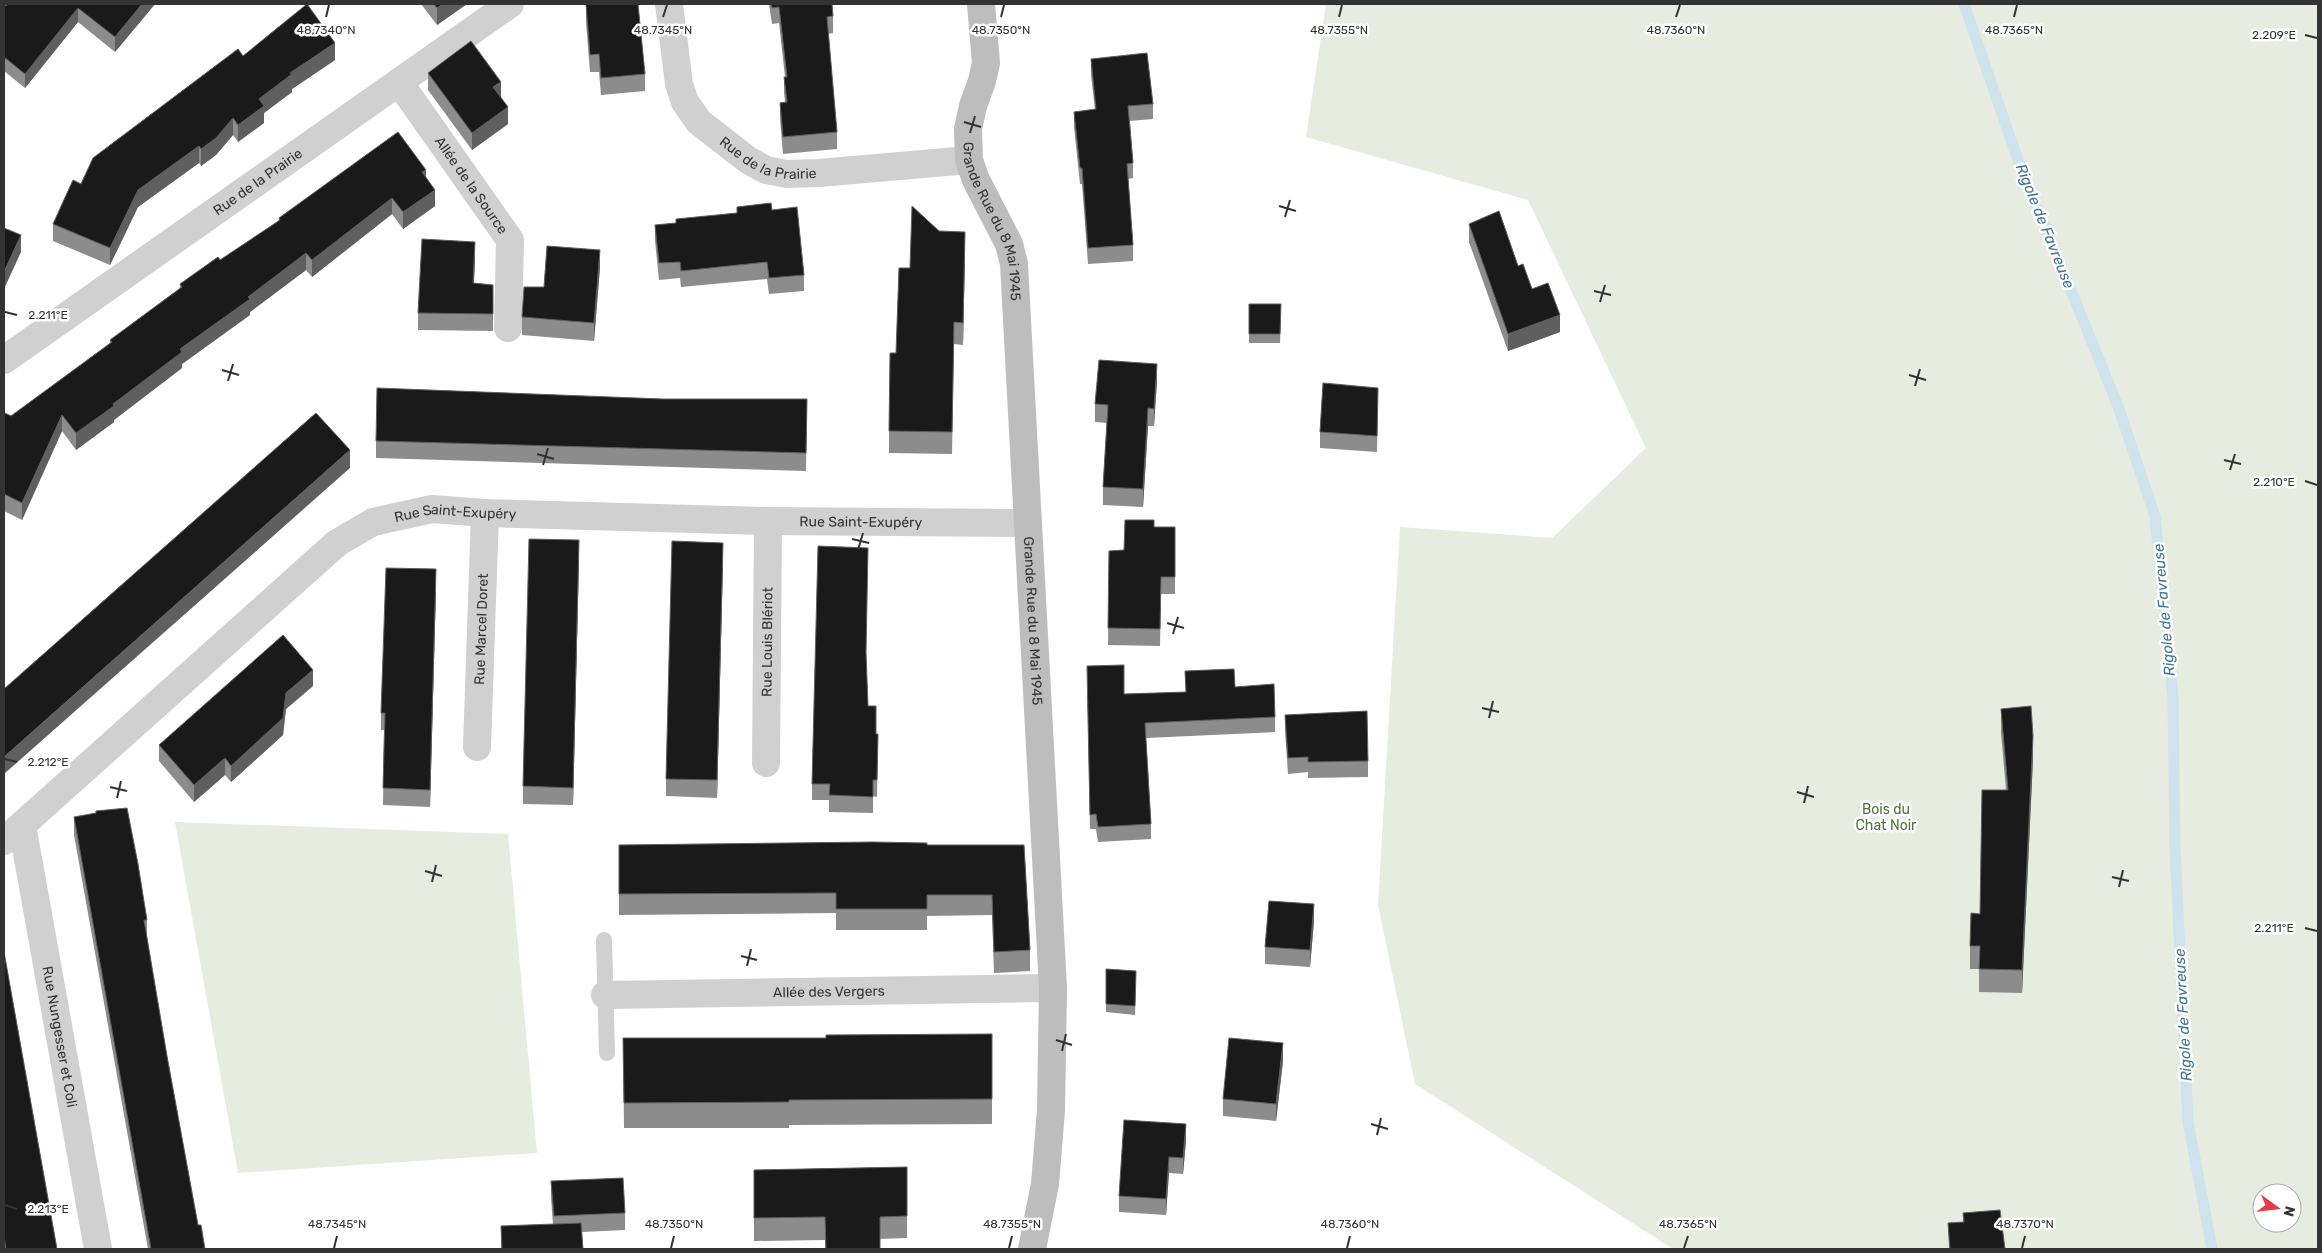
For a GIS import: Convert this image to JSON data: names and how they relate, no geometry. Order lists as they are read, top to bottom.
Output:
{
  "streets": {
    "main road": ["Grande Rue du 8 Mai 1945"],
    "street": [
      "Rue de la Prairie",
      "Allée de la Source",
      "Rue Saint-Exupéry",
      "Rue Marcel Doret",
      "Rue Louis Blériot",
      "Allée des Vergers",
      "Rue Nungesser et Coli"
    ]
  },
  "crossings": [
    ["Rue de la Prairie", "Allée de la Source"],
    ["Rue de la Prairie", "Grande Rue du 8 Mai 1945"],
    ["Grande Rue du 8 Mai 1945", "Rue Saint-Exupéry"],
    ["Grande Rue du 8 Mai 1945", "Allée des Vergers"],
    ["Rue Saint-Exupéry", "Rue Marcel Doret"],
    ["Rue Saint-Exupéry", "Rue Louis Blériot"],
    ["Rue Saint-Exupéry", "Rue Nungesser et Coli"]
  ],
  "water": ["Rigole de Favreuse"],
  "parks": ["Bois du Chat Noir"],
  "north": "right",
  "coordinates": [
    "48.7340°N",
    "48.7345°N",
    "48.7350°N",
    "48.7355°N",
    "48.7360°N",
    "48.7365°N",
    "2.209°E",
    "2.211°E",
    "2.210°E",
    "2.212°E",
    "2.213°E",
    "48.7370°N"
  ]
}
